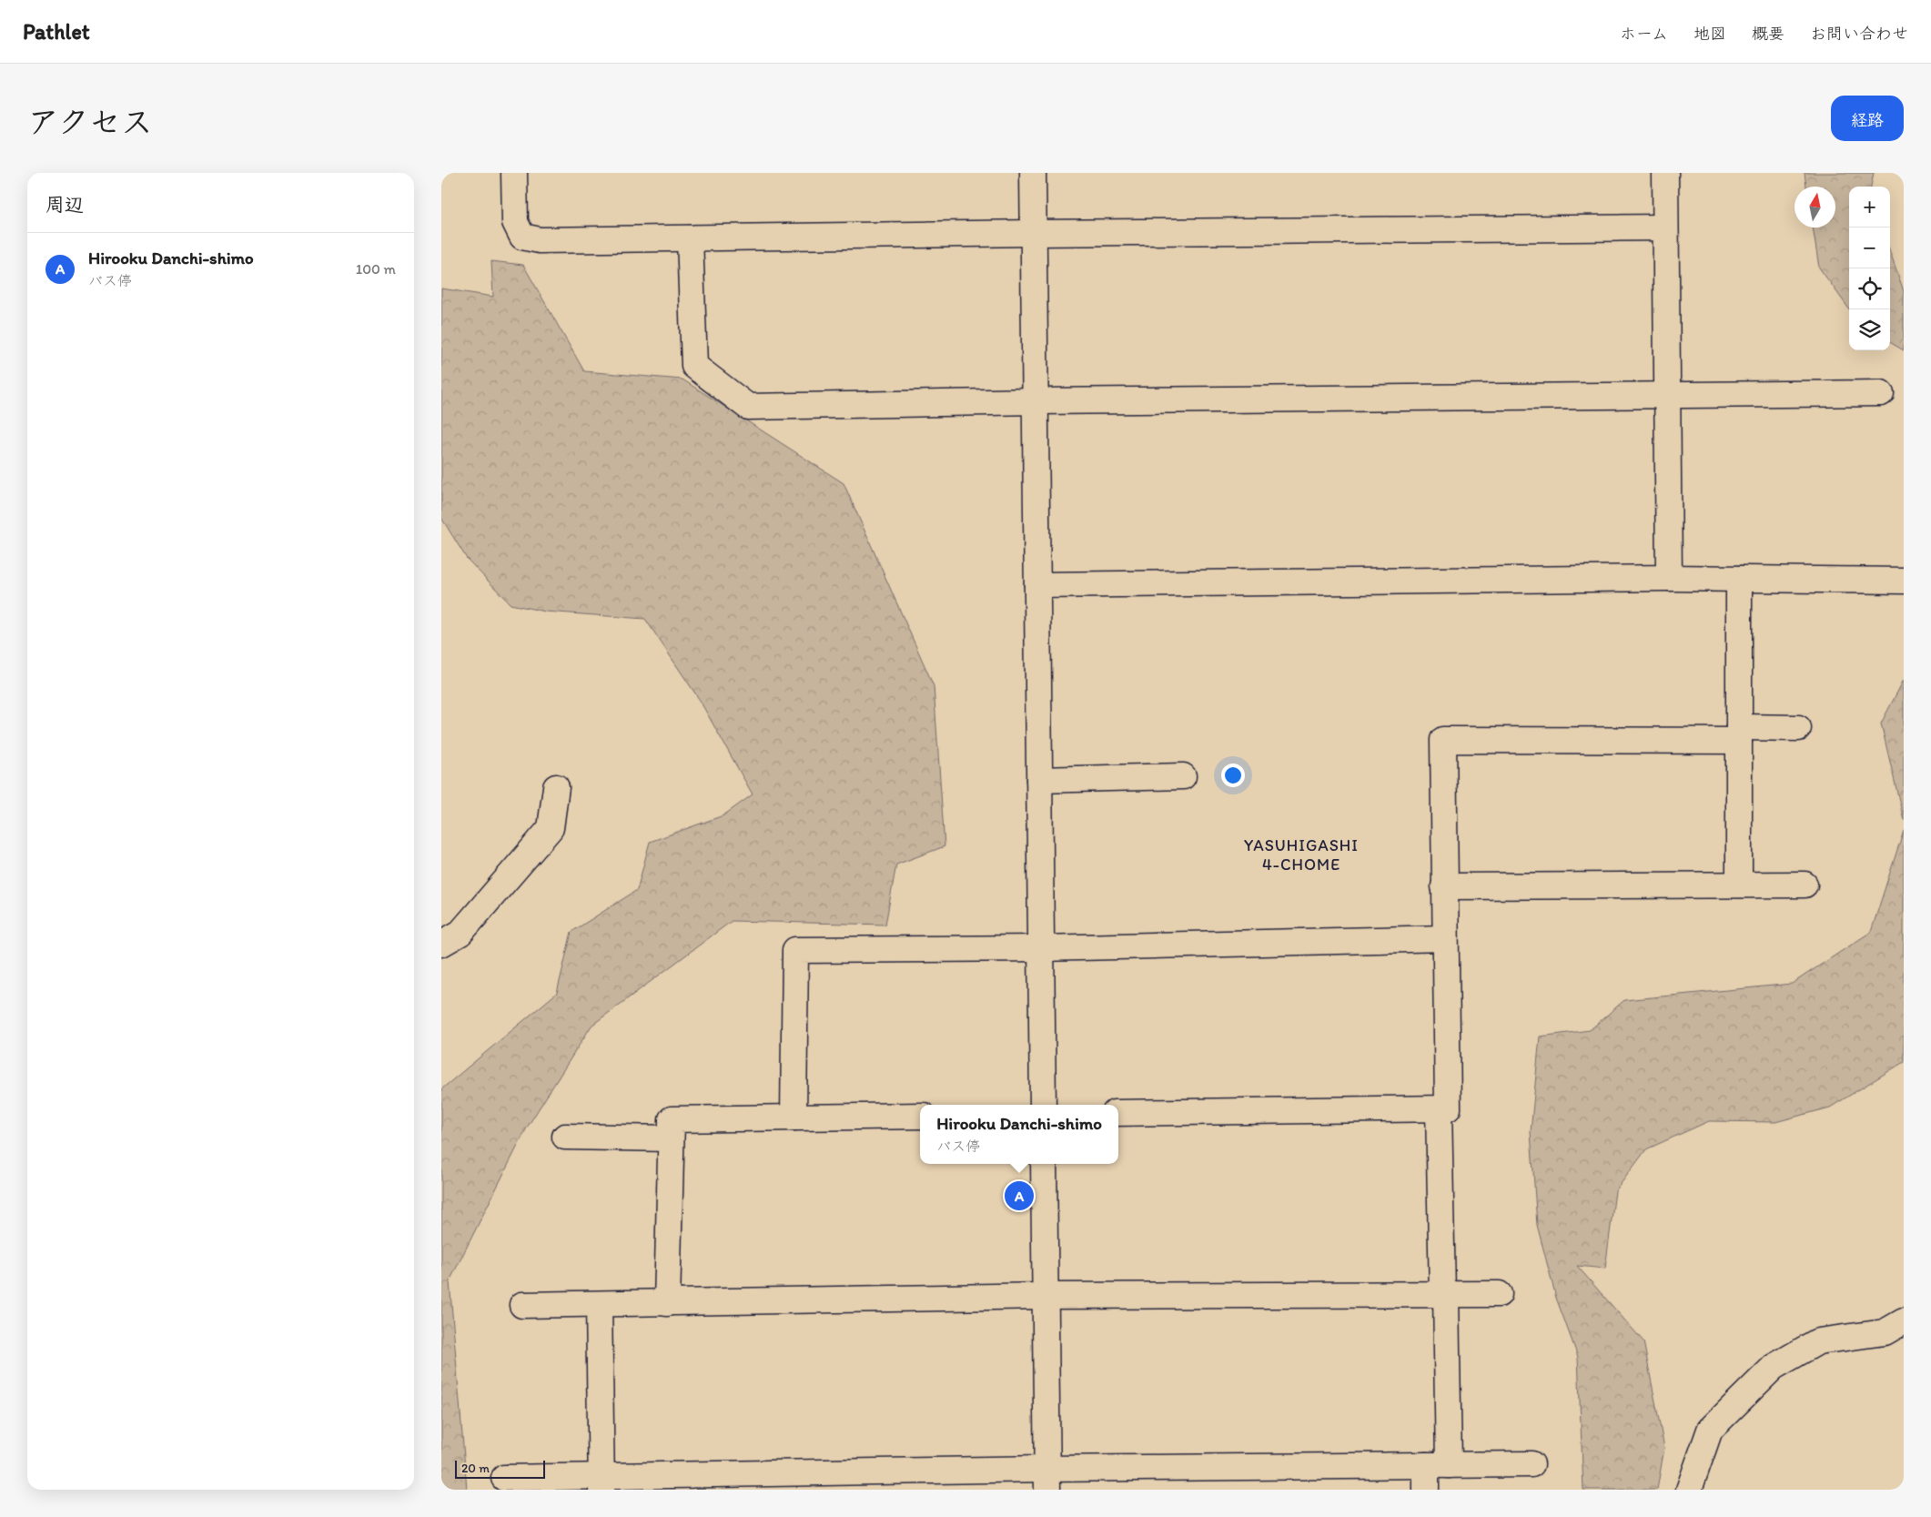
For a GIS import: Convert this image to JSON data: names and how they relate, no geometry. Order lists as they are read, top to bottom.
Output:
{
  "districts": ["YASUHIGASHI 4-CHOME"],
  "scale_bar": "20 m",
  "north": "top",
  "page": {
    "header": "Pathlet",
    "nav": [
      "ホーム",
      "地図",
      "概要",
      "お問い合わせ"
    ],
    "title": "アクセス",
    "buttons": "経路",
    "heading": "周辺",
    "map_buttons": ["+", "−"],
    "list": [
      {
        "mark": "A",
        "name": "Hirooku Danchi-shimo",
        "note": "バス停",
        "value": "100 m"
      }
    ],
    "popup": ["Hirooku Danchi-shimo", "バス停"],
    "pins": "A",
    "scale": "20 m"
  }
}
